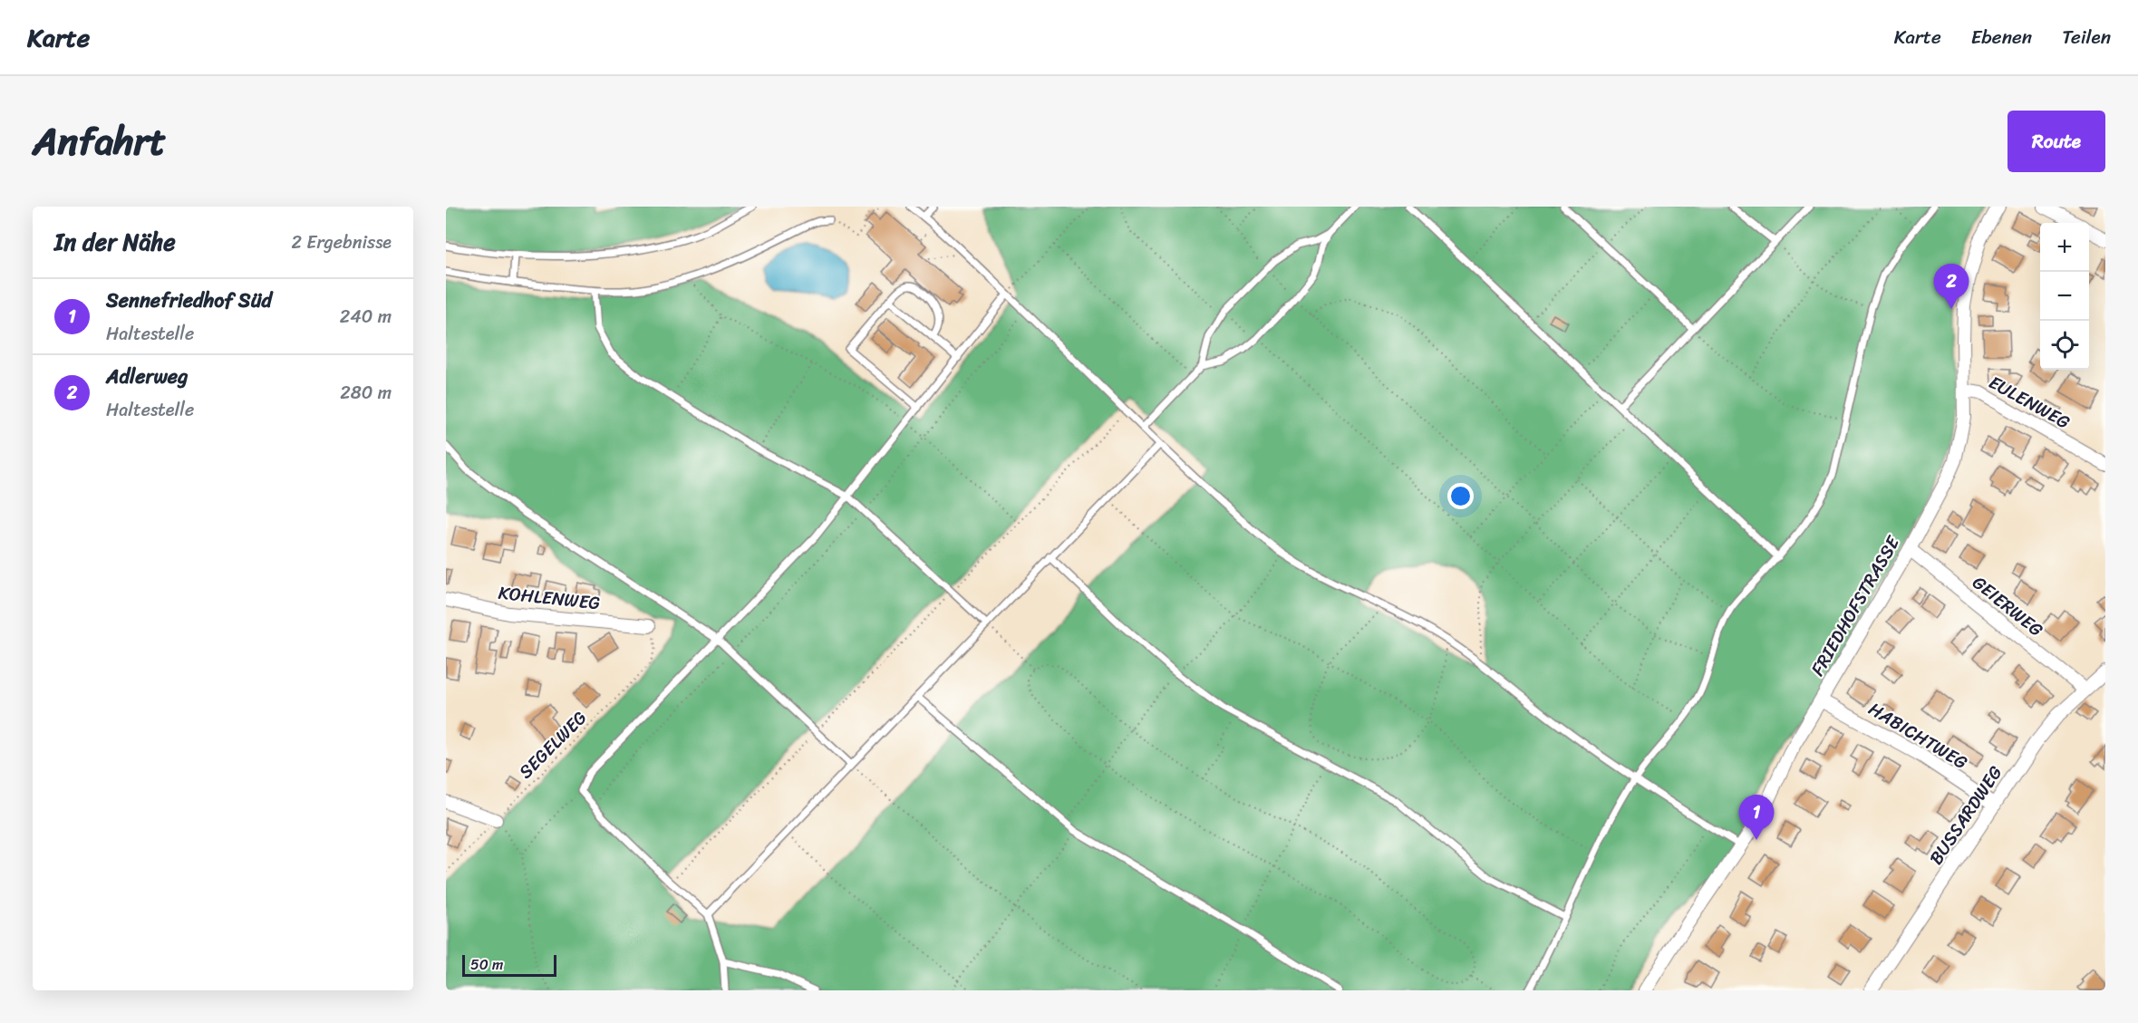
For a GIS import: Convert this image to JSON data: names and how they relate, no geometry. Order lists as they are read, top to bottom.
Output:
{
  "streets": {
    "street": [
      "EULENWEG",
      "KOHLENWEG",
      "FRIEDHOFSTRASSE",
      "GEIERWEG",
      "HABICHTWEG",
      "BUSSARDWEG"
    ],
    "path": ["SEGELWEG"]
  },
  "crossings": [
    ["EULENWEG", "FRIEDHOFSTRASSE"],
    ["KOHLENWEG", "SEGELWEG"],
    ["FRIEDHOFSTRASSE", "GEIERWEG"],
    ["FRIEDHOFSTRASSE", "HABICHTWEG"],
    ["GEIERWEG", "BUSSARDWEG"],
    ["HABICHTWEG", "BUSSARDWEG"]
  ],
  "scale_bar": "50 m",
  "page": {
    "header": "Karte",
    "nav": ["Karte", "Ebenen", "Teilen"],
    "title": "Anfahrt",
    "buttons": "Route",
    "heading": ["In der Nähe", "2 Ergebnisse"],
    "map_buttons": ["+", "−"],
    "pins": ["2", "1"],
    "list": [
      {
        "mark": "1",
        "name": "Sennefriedhof Süd",
        "note": "Haltestelle",
        "value": "240 m"
      },
      {
        "mark": "2",
        "name": "Adlerweg",
        "note": "Haltestelle",
        "value": "280 m"
      }
    ],
    "scale": "50 m"
  }
}
